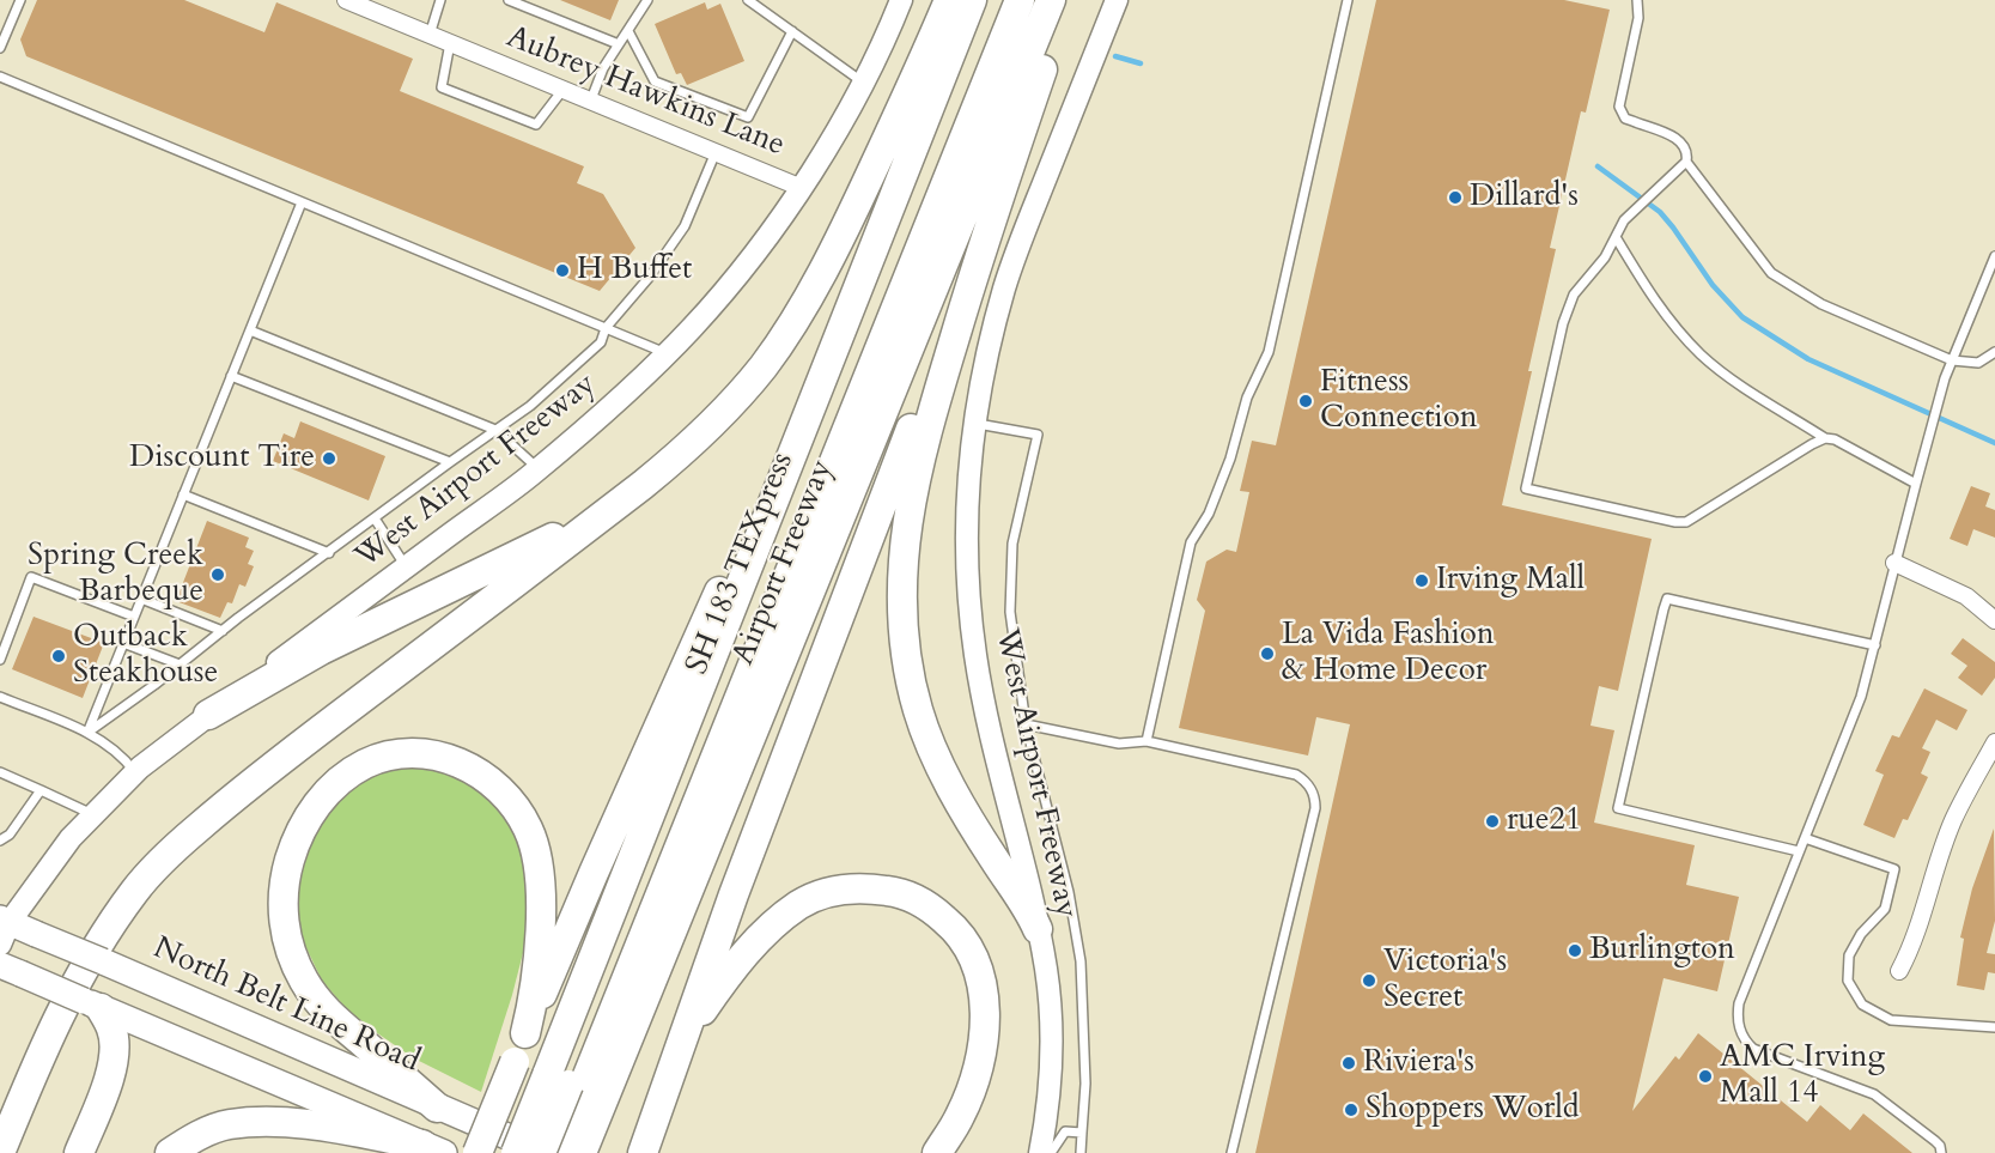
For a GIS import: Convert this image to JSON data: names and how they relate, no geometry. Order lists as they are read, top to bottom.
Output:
{
  "streets": {
    "highway": ["Airport Freeway", "SH 183 TEXpress"],
    "main road": ["West Airport Freeway", "North Belt Line Road"],
    "street": ["Aubrey Hawkins Lane"]
  },
  "crossings": [
    ["Aubrey Hawkins Lane", "West Airport Freeway"],
    ["West Airport Freeway", "North Belt Line Road"],
    ["Airport Freeway", "SH 183 TEXpress"],
    ["SH 183 TEXpress", "North Belt Line Road"]
  ],
  "places": [
    "Dillard's",
    "H Buffet",
    "Fitness Connection",
    "Discount Tire",
    "Spring Creek Barbeque",
    "Irving Mall",
    "La Vida Fashion & Home Decor",
    "Outback Steakhouse",
    "rue21",
    "Burlington",
    "Victoria's Secret",
    "Riviera's",
    "AMC Irving Mall 14",
    "Shoppers World"
  ]
}
